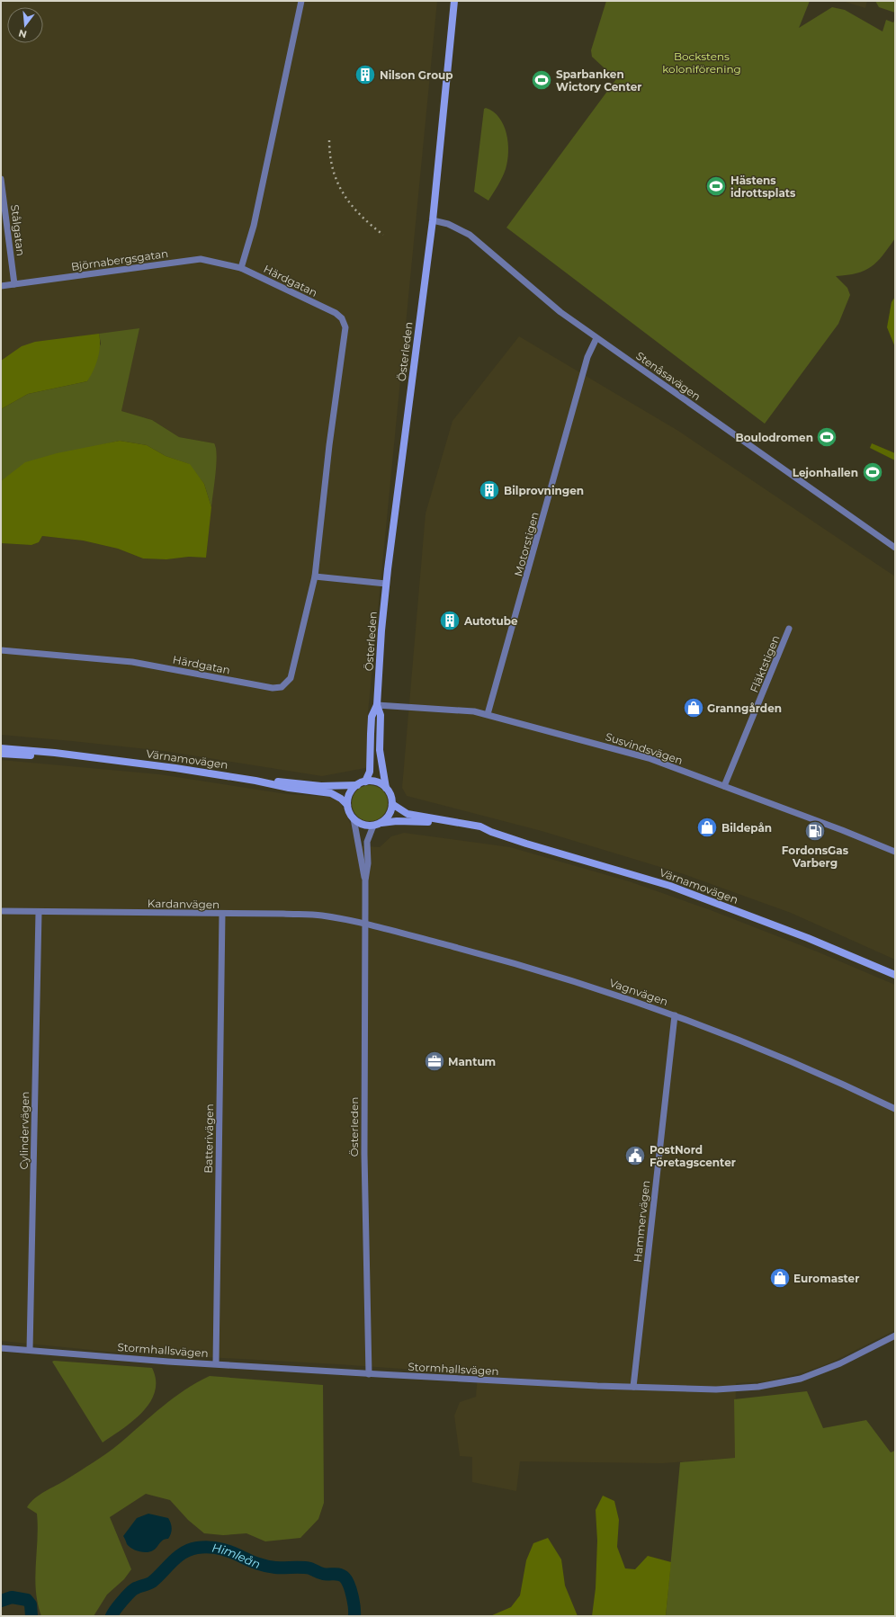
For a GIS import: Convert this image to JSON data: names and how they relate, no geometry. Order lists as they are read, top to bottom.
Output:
{
  "streets": {
    "main road": ["Österleden", "Värnamovägen"],
    "street": [
      "Stålgatan",
      "Björnabergsgatan",
      "Härdgatan",
      "Stenåsavägen",
      "Motorstigen",
      "Fläktstigen",
      "Susvindsvägen",
      "Kardanvägen",
      "Vagnvägen",
      "Cylindervägen",
      "Batterivägen",
      "Hammervägen",
      "Stormhallsvägen"
    ]
  },
  "crossings": [
    ["Stålgatan", "Björnabergsgatan"],
    ["Björnabergsgatan", "Härdgatan"],
    ["Österleden", "Stenåsavägen"],
    ["Österleden", "Susvindsvägen"],
    ["Österleden", "Värnamovägen"],
    ["Österleden", "Kardanvägen"],
    ["Österleden", "Vagnvägen"],
    ["Österleden", "Stormhallsvägen"],
    ["Stenåsavägen", "Motorstigen"],
    ["Motorstigen", "Susvindsvägen"],
    ["Fläktstigen", "Susvindsvägen"],
    ["Kardanvägen", "Vagnvägen"],
    ["Kardanvägen", "Cylindervägen"],
    ["Kardanvägen", "Batterivägen"],
    ["Vagnvägen", "Hammervägen"],
    ["Cylindervägen", "Stormhallsvägen"],
    ["Batterivägen", "Stormhallsvägen"],
    ["Hammervägen", "Stormhallsvägen"]
  ],
  "water": ["Himleån"],
  "parks": ["Bockstens koloniförening"],
  "places": {
    "building": ["Nilson Group", "Bilprovningen", "Autotube"],
    "sports": [
      "Sparbanken Wictory Center",
      "Hästens idrottsplats",
      "Boulodromen",
      "Lejonhallen"
    ],
    "shop": ["Granngården", "Bildepån", "Euromaster"],
    "fuel station": ["FordonsGas Varberg"],
    "office": ["Mantum"],
    "public building": ["PostNord Företagscenter"]
  },
  "north": "bottom"
}
